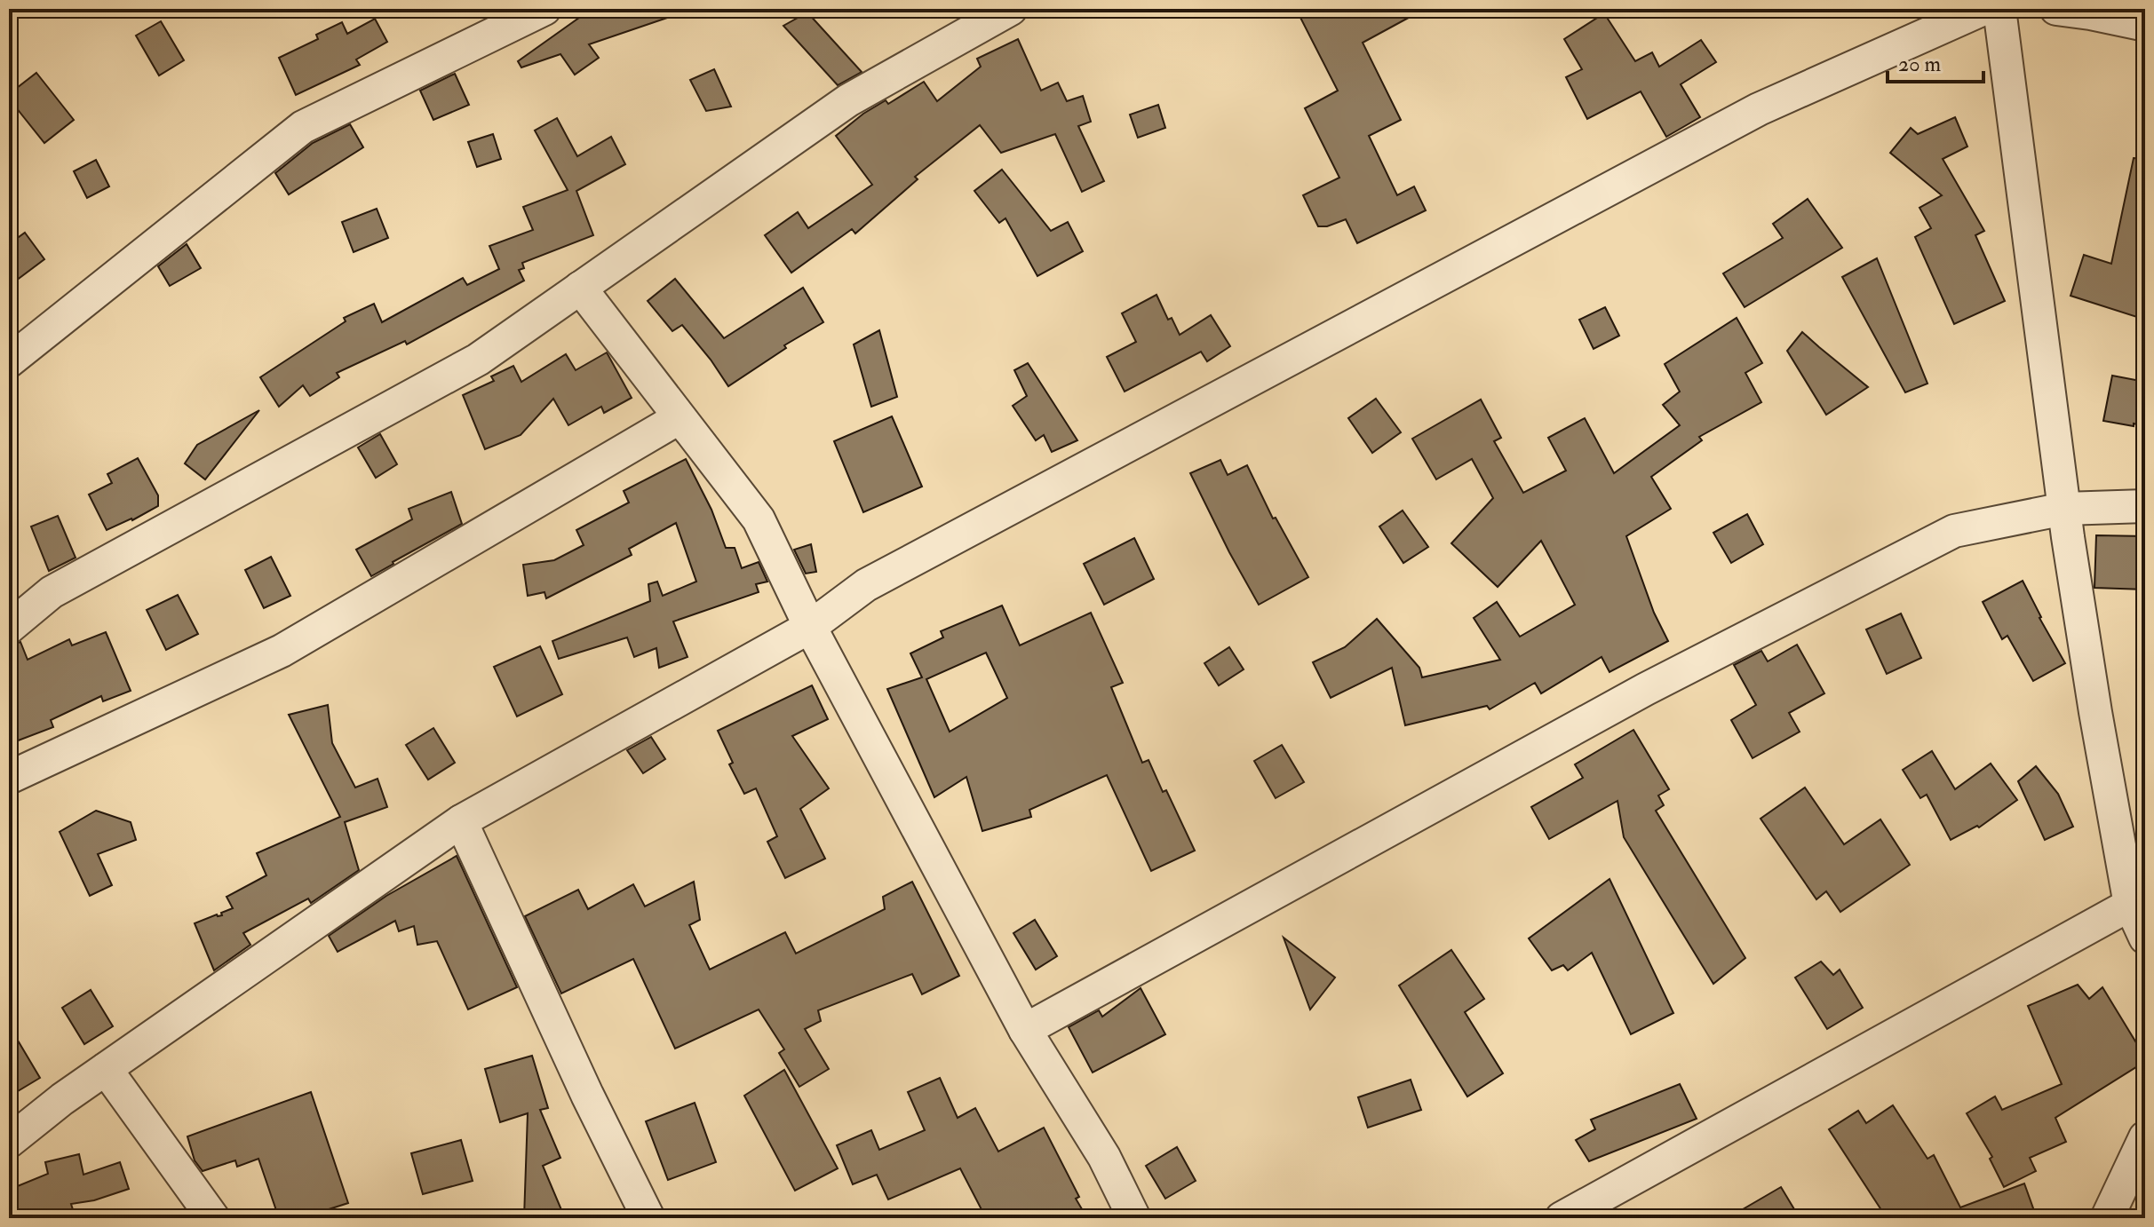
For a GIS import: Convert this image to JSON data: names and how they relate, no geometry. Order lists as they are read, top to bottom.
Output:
{
  "scale_bar": "20 m"
}
